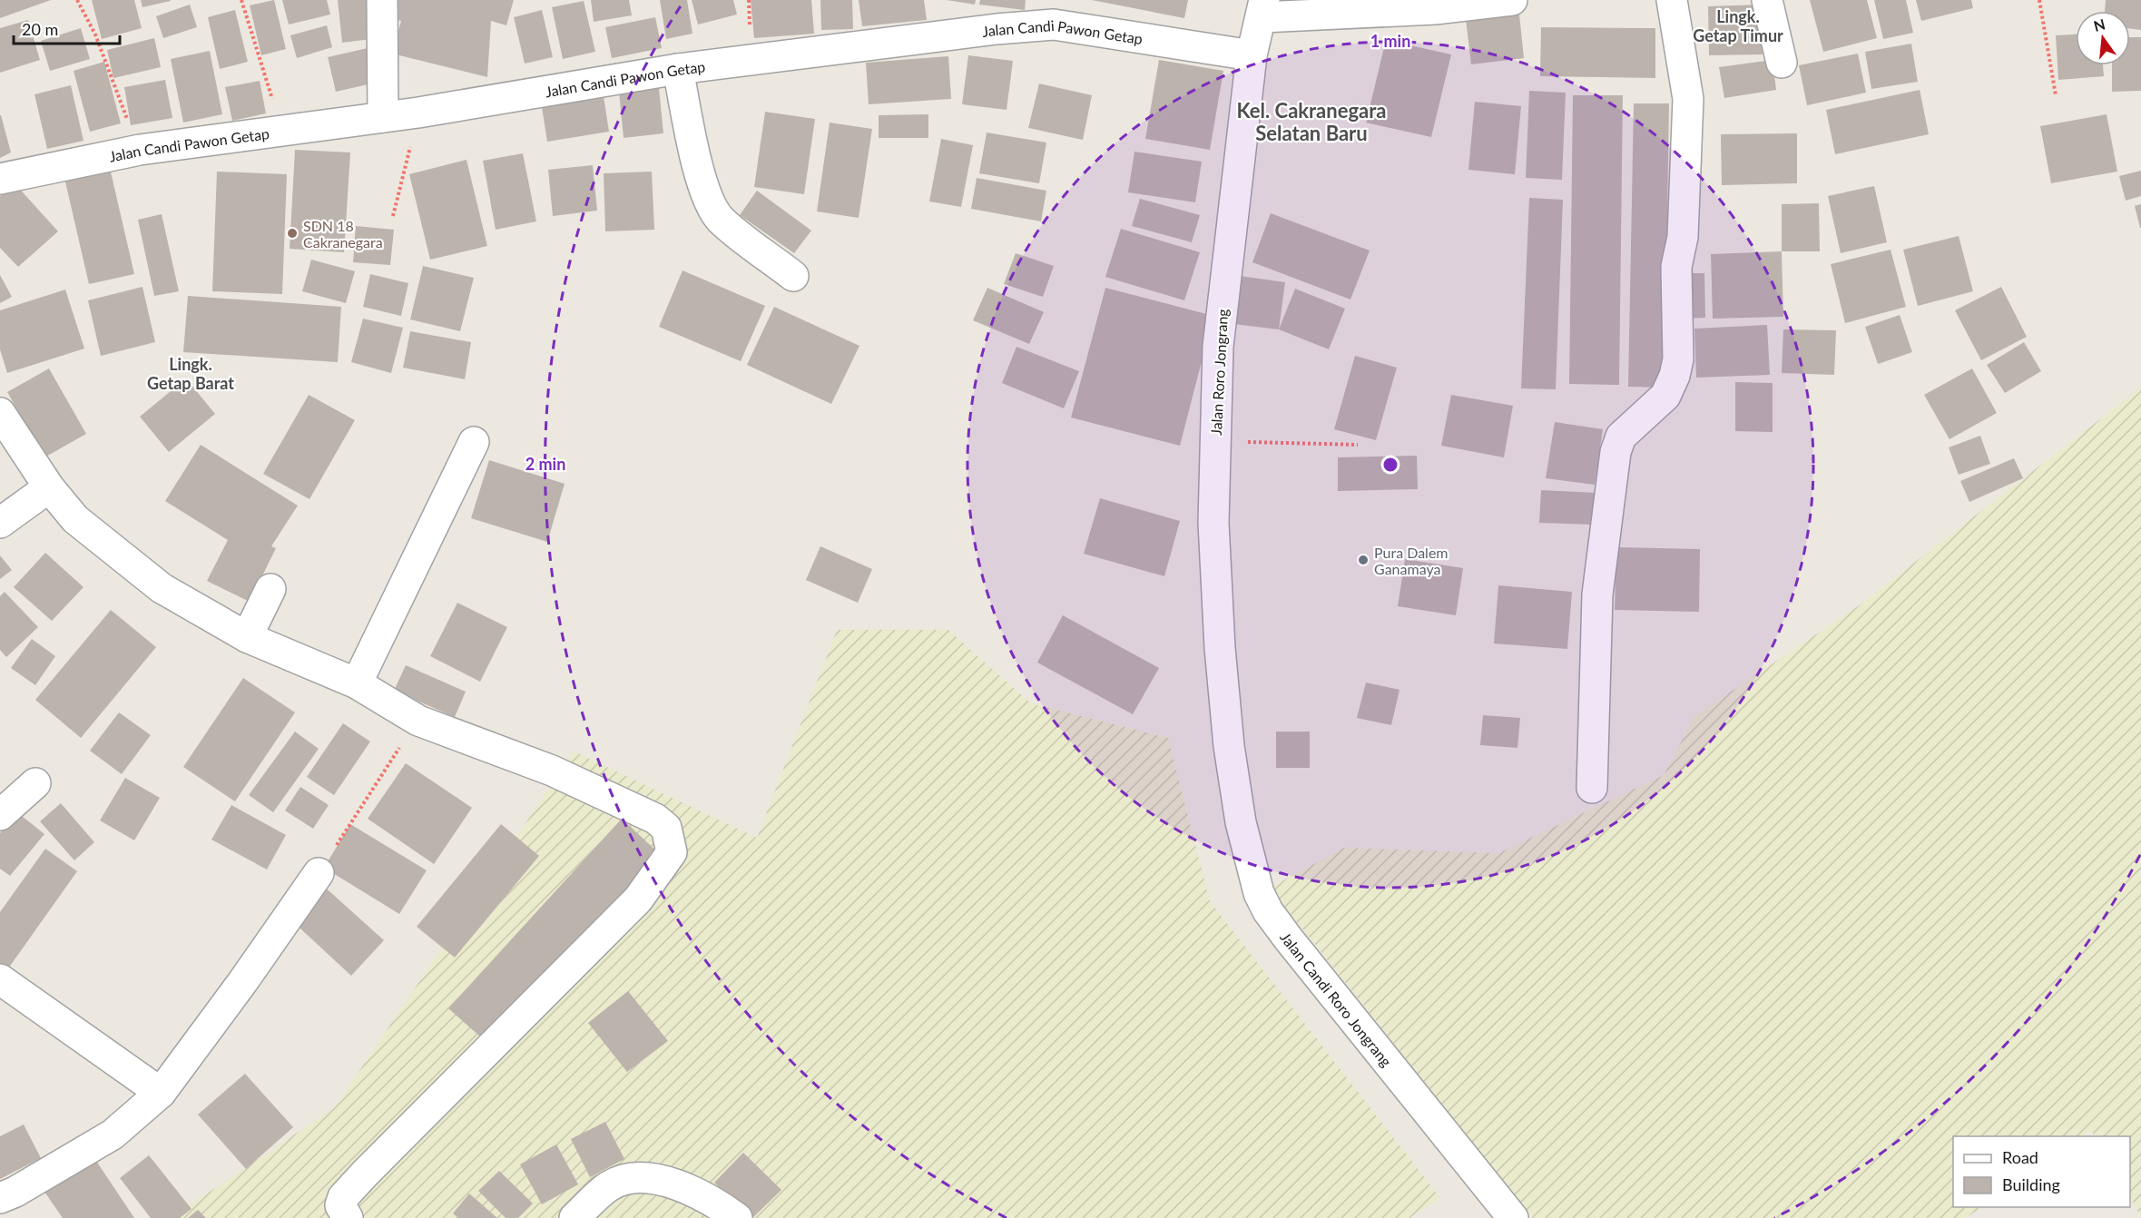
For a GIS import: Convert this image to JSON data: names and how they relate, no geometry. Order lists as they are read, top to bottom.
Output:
{
  "streets": {
    "street": ["Jalan Candi Pawon Getap", "Jalan Roro Jongrang", "Jalan Candi Roro Jongrang"]
  },
  "crossings": [
    ["Jalan Candi Pawon Getap", "Jalan Roro Jongrang"],
    ["Jalan Roro Jongrang", "Jalan Candi Roro Jongrang"]
  ],
  "districts": ["Lingk. Getap Timur", "Kel. Cakranegara Selatan Baru", "Lingk. Getap Barat"],
  "places": ["SDN 18 Cakranegara", "Pura Dalem Ganamaya"],
  "legend": ["Road", "Building"],
  "scale_bar": "20 m",
  "north": "top",
  "rings": ["1 min", "2 min"]
}
